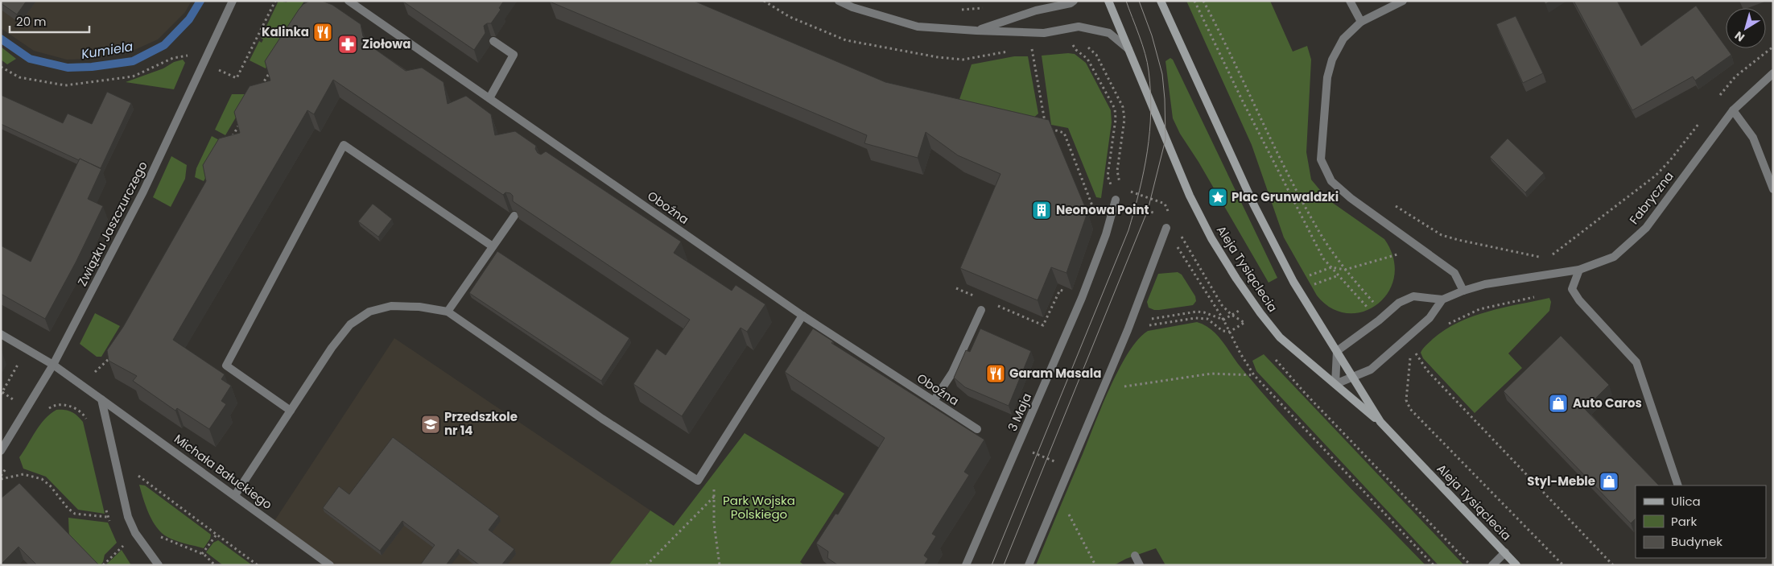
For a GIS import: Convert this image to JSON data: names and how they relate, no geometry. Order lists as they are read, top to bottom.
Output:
{
  "streets": {
    "main road": ["Aleja Tysiąclecia"],
    "street": [
      "Fabryczna",
      "Oboźna",
      "Związku Jaszczurczego",
      "3 Maja",
      "Michała Bałuckiego"
    ]
  },
  "crossings": [
    ["Fabryczna", "Aleja Tysiąclecia"],
    ["Związku Jaszczurczego", "Michała Bałuckiego"]
  ],
  "water": ["Kumiela"],
  "parks": ["Park Wojska Polskiego"],
  "places": {
    "restaurant": ["Kalinka", "Garam Masala"],
    "pharmacy": ["Ziołowa"],
    "place": ["Plac Grunwaldzki"],
    "building": ["Neonowa Point"],
    "shop": ["Auto Caros", "Styl-Meble"],
    "school or university": ["Przedszkole nr 14"]
  },
  "legend": ["Ulica", "Park", "Budynek"],
  "scale_bar": "20 m",
  "north": "bottom left"
}
